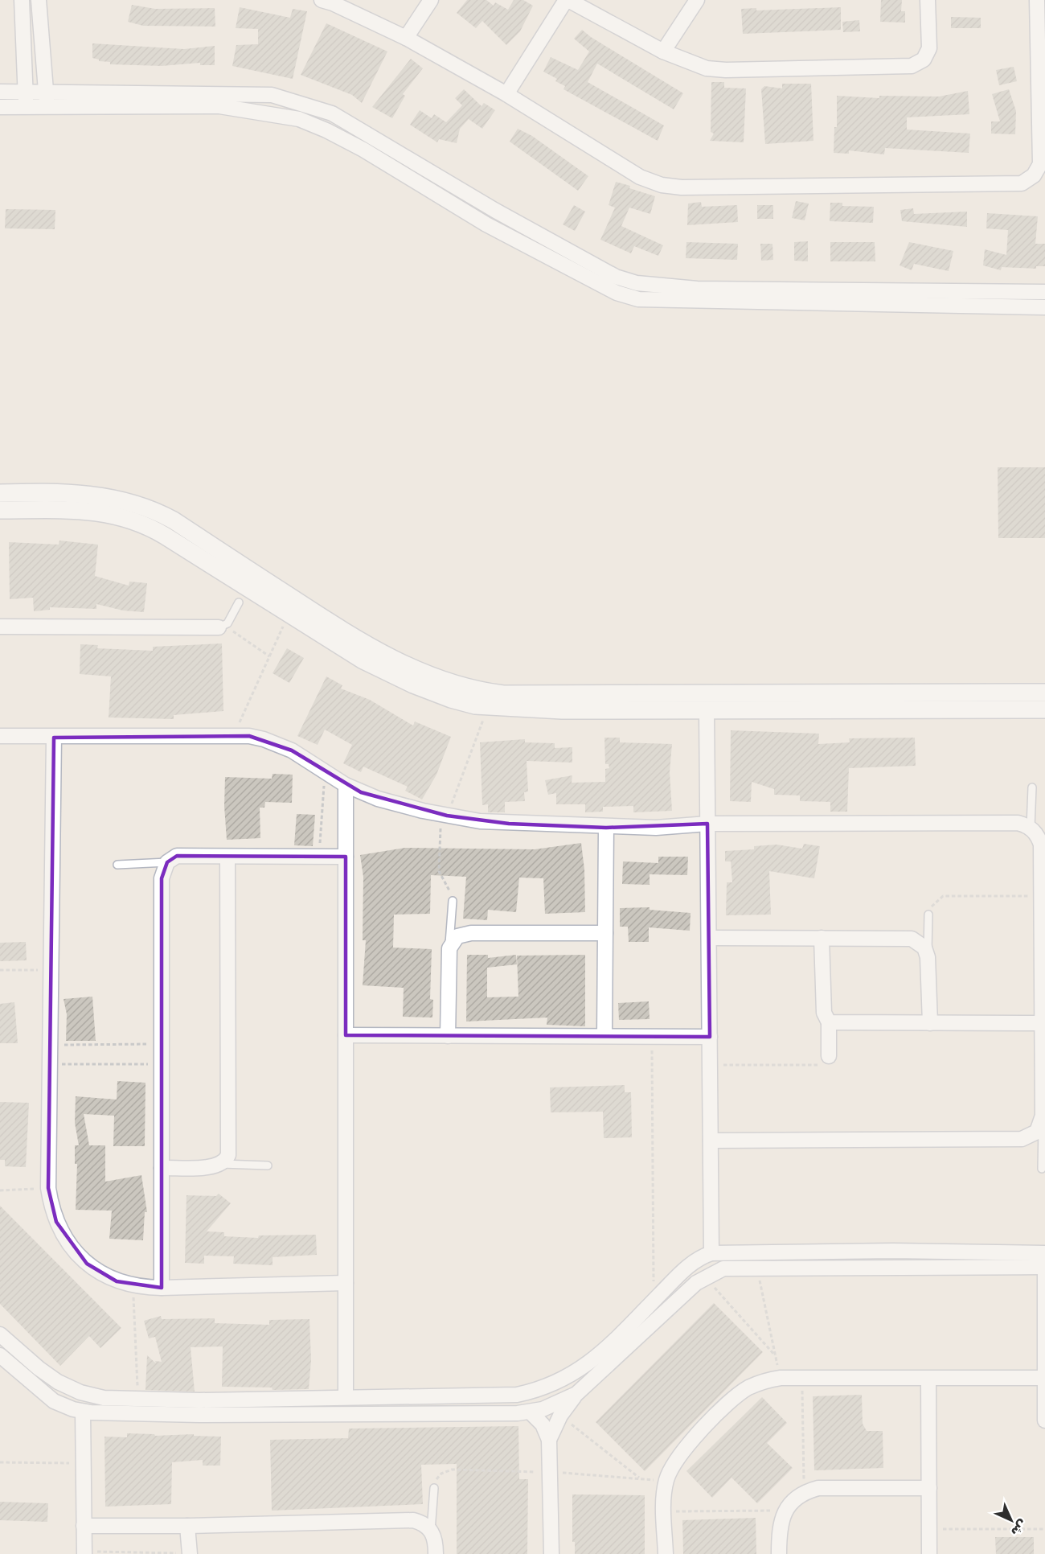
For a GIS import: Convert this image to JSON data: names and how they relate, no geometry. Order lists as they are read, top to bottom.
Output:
{
  "north": "bottom right"
}
